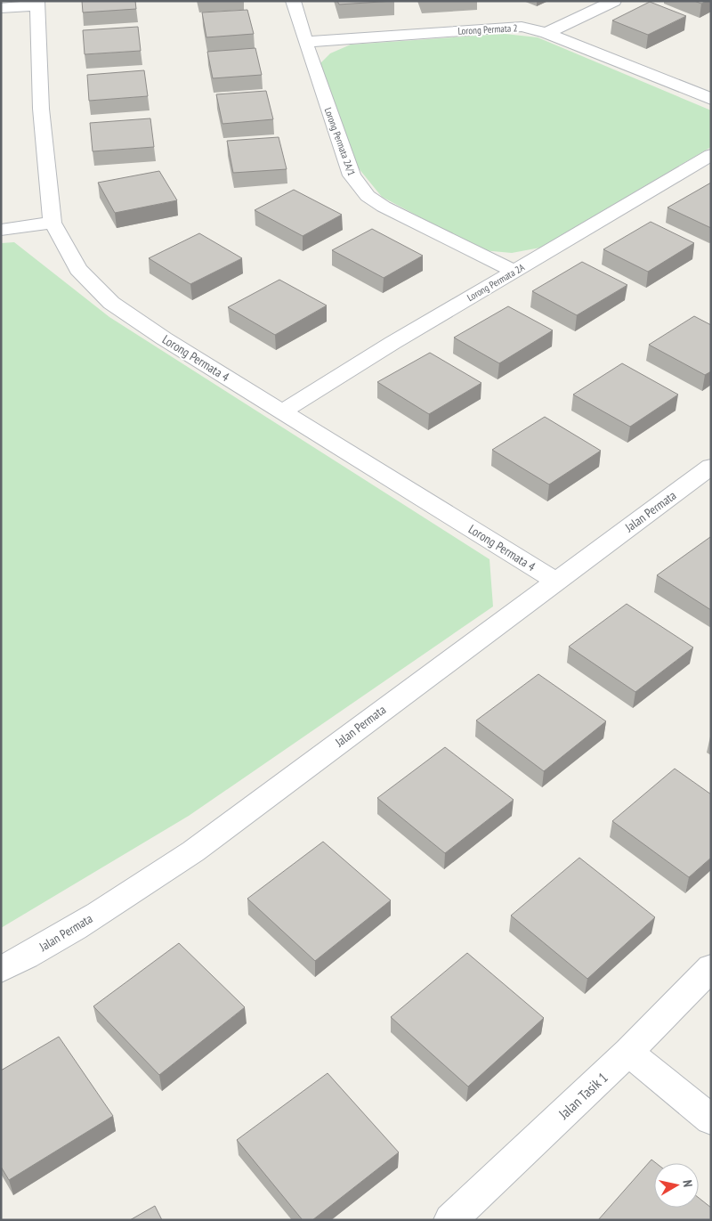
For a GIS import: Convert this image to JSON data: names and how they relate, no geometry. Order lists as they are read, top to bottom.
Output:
{
  "streets": {
    "street": [
      "Lorong Permata 2",
      "Lorong Permata 2A/1",
      "Lorong Permata 2A",
      "Lorong Permata 4",
      "Jalan Permata",
      "Jalan Tasik 1"
    ]
  },
  "crossings": [
    ["Lorong Permata 2", "Lorong Permata 2A/1"],
    ["Lorong Permata 2A/1", "Lorong Permata 2A"],
    ["Lorong Permata 2A", "Lorong Permata 4"],
    ["Lorong Permata 4", "Jalan Permata"]
  ],
  "north": "right"
}
